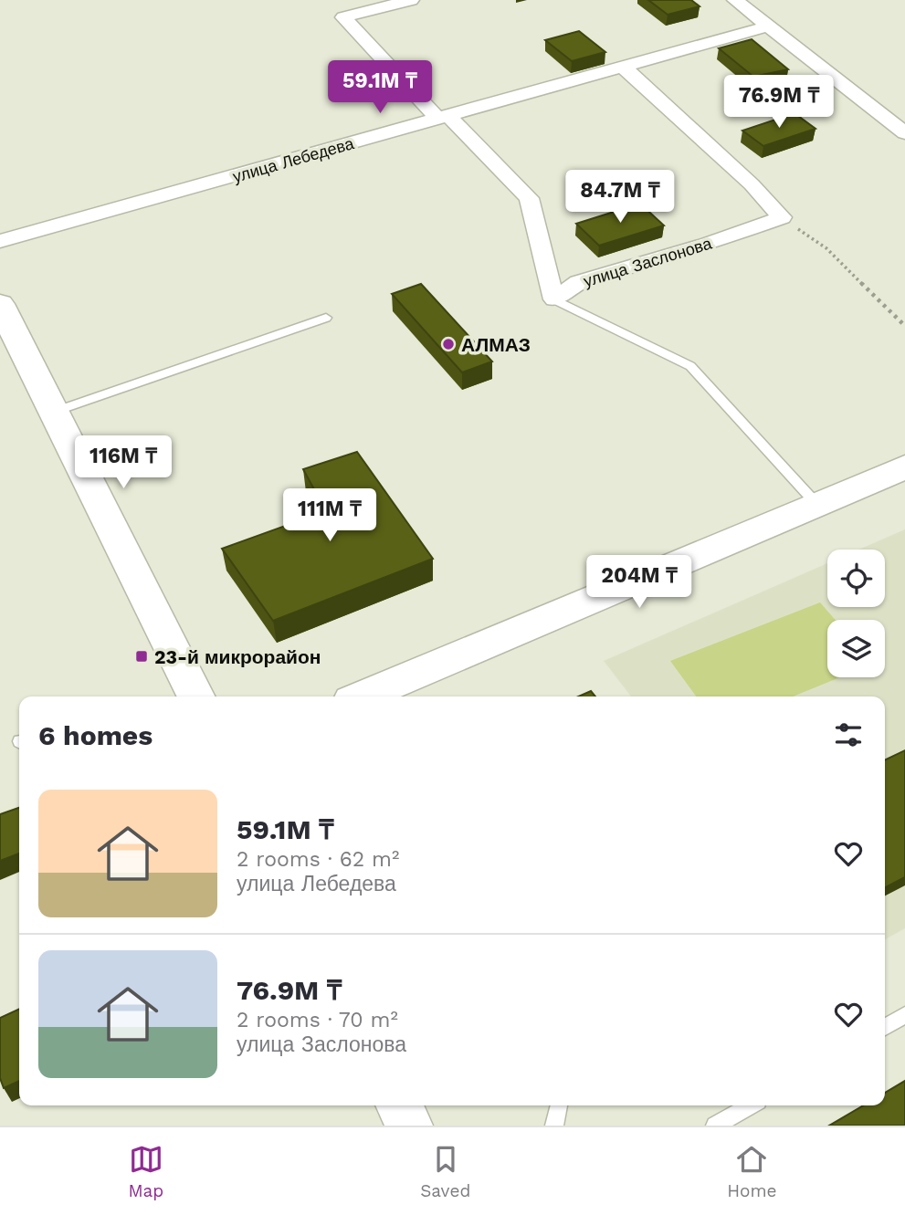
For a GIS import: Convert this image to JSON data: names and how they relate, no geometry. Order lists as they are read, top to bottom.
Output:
{
  "streets": {
    "street": ["улица Лебедева", "улица Заслонова"]
  },
  "places": {
    "other": ["АЛМАЗ"],
    "transit": ["23-й микрорайон"]
  },
  "page": {
    "price": [
      "59.1M ₸",
      "76.9M ₸",
      "84.7M ₸",
      "116M ₸",
      "111M ₸",
      "204M ₸"
    ],
    "heading": "6 homes",
    "list": [
      {
        "name": "59.1M ₸",
        "note": "2 rooms · 62 m² · улица Лебедева"
      },
      {
        "name": "76.9M ₸",
        "note": "2 rooms · 70 m² · улица Заслонова"
      }
    ],
    "tabs": ["Map", "Saved", "Home"]
  }
}
